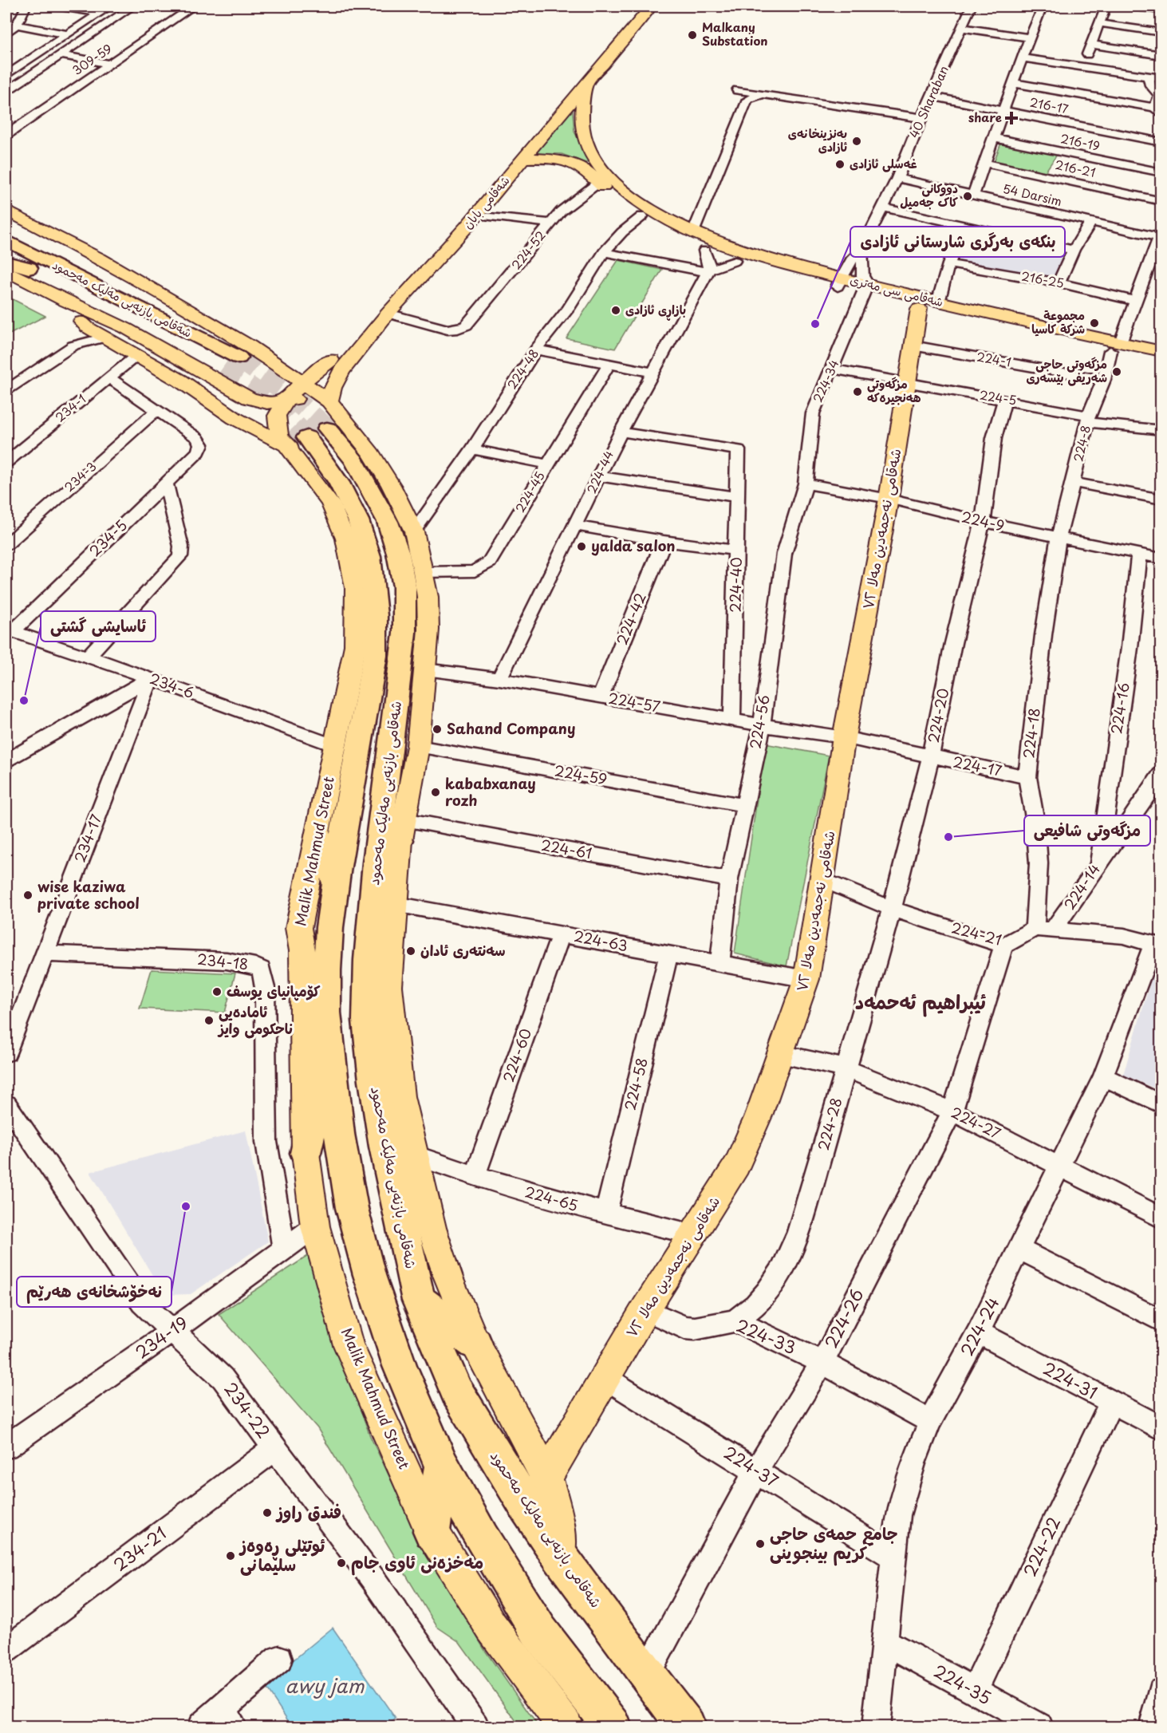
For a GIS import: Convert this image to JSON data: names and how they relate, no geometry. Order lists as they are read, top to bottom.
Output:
{
  "streets": {
    "highway": ["شەقامی بازنەیی مەلیک مەحمود"],
    "main road": [
      "شەقامی بابان",
      "شەقامی سی مەتری",
      "شەقامی نەجمەدین مەلا ٧٢",
      "Malik Mahmud Street"
    ],
    "street": [
      "309-59",
      "40 Sharaban",
      "216-17",
      "216-19",
      "216-21",
      "54 Darsim",
      "224-52",
      "216-25",
      "224-1",
      "224-48",
      "224-34",
      "224-5",
      "234-1",
      "224-8",
      "224-44",
      "234-3",
      "224-45",
      "224-9",
      "234-5",
      "224-40",
      "224-42",
      "234-6",
      "224-57",
      "224-16",
      "224-20",
      "224-56",
      "224-18",
      "224-17",
      "224-59",
      "234-17",
      "224-61",
      "224-14",
      "224-21",
      "224-63",
      "234-18",
      "224-60",
      "224-58",
      "224-27",
      "224-28",
      "224-65",
      "224-26",
      "224-24",
      "224-33",
      "234-19",
      "224-31",
      "234-22",
      "224-37",
      "224-22",
      "234-21",
      "224-35"
    ]
  },
  "crossings": [
    ["40 Sharaban", "216-17"],
    ["40 Sharaban", "54 Darsim"],
    ["40 Sharaban", "شەقامی سی مەتری"],
    ["40 Sharaban", "224-34"],
    ["216-19", "216-21"],
    ["54 Darsim", "224-8"],
    ["شەقامی بابان", "224-52"],
    ["شەقامی بابان", "شەقامی سی مەتری"],
    ["شەقامی بابان", "شەقامی بازنەیی مەلیک مەحمود"],
    ["224-52", "شەقامی سی مەتری"],
    ["216-25", "224-8"],
    ["شەقامی سی مەتری", "224-48"],
    ["شەقامی سی مەتری", "224-34"],
    ["شەقامی سی مەتری", "224-8"],
    ["شەقامی سی مەتری", "شەقامی نەجمەدین مەلا ٧٢"],
    ["شەقامی بازنەیی مەلیک مەحمود", "شەقامی نەجمەدین مەلا ٧٢"],
    ["شەقامی بازنەیی مەلیک مەحمود", "Malik Mahmud Street"],
    ["شەقامی بازنەیی مەلیک مەحمود", "224-63"],
    ["شەقامی بازنەیی مەلیک مەحمود", "224-26"],
    ["224-1", "224-8"],
    ["224-1", "شەقامی نەجمەدین مەلا ٧٢"],
    ["224-34", "224-5"],
    ["224-34", "224-9"],
    ["224-34", "224-56"],
    ["224-5", "224-8"],
    ["224-5", "شەقامی نەجمەدین مەلا ٧٢"],
    ["224-5", "224-20"],
    ["224-8", "224-9"],
    ["224-8", "224-18"],
    ["224-44", "224-40"],
    ["224-44", "224-57"],
    ["234-3", "234-5"],
    ["224-9", "شەقامی نەجمەدین مەلا ٧٢"],
    ["224-9", "224-16"],
    ["224-9", "224-20"],
    ["224-9", "224-56"],
    ["224-9", "224-18"],
    ["شەقامی نەجمەدین مەلا ٧٢", "224-57"],
    ["شەقامی نەجمەدین مەلا ٧٢", "224-17"],
    ["شەقامی نەجمەدین مەلا ٧٢", "224-21"],
    ["شەقامی نەجمەدین مەلا ٧٢", "224-63"],
    ["شەقامی نەجمەدین مەلا ٧٢", "224-27"],
    ["شەقامی نەجمەدین مەلا ٧٢", "224-65"],
    ["شەقامی نەجمەدین مەلا ٧٢", "224-33"],
    ["شەقامی نەجمەدین مەلا ٧٢", "224-37"],
    ["234-5", "234-6"],
    ["224-40", "224-57"],
    ["224-42", "224-57"],
    ["234-6", "234-17"],
    ["234-6", "Malik Mahmud Street"],
    ["224-57", "224-56"],
    ["224-57", "224-17"],
    ["224-16", "224-14"],
    ["224-20", "224-17"],
    ["224-20", "224-21"],
    ["224-20", "224-28"],
    ["224-56", "224-59"],
    ["224-56", "224-61"],
    ["224-56", "224-63"],
    ["224-18", "224-17"],
    ["224-18", "224-21"],
    ["234-17", "234-18"],
    ["Malik Mahmud Street", "234-19"],
    ["224-21", "224-28"],
    ["224-21", "224-26"],
    ["224-63", "224-60"],
    ["224-63", "224-58"],
    ["234-18", "234-19"],
    ["224-60", "224-65"],
    ["224-58", "224-65"],
    ["224-27", "224-28"],
    ["224-27", "224-26"],
    ["224-27", "224-24"],
    ["224-28", "224-33"],
    ["224-26", "224-33"],
    ["224-26", "224-37"],
    ["224-24", "224-33"],
    ["224-24", "224-31"],
    ["224-24", "224-37"],
    ["224-24", "224-35"],
    ["234-19", "234-22"],
    ["224-31", "224-22"],
    ["234-22", "234-21"],
    ["224-22", "224-35"]
  ],
  "districts": ["ئیبراهیم ئەحمەد"],
  "water": ["awy jam"],
  "places": {
    "other": [
      "Malkany Substation",
      "بەنزینخانەی ئازادی",
      "غەسلی ئازادی",
      "دووکانی کاک جەمیل",
      "بازاڕی ئازادی",
      "مجموعة شرکة کاسیا",
      "بنکەی بەرگری شارستانی ئازادی",
      "مزگەوتی حاجی شەریفی بێسەری",
      "مزگەوتی ھەنجیرەکە",
      "yalda salon",
      "ئاسایشی گشتی",
      "Sahand Company",
      "kababxanay rozh",
      "مزگەوتی شافیعی",
      "wise kaziwa private school",
      "سەنتەری ئادان",
      "کۆمپانیای یوسف",
      "ئامادەیی ناحکومی وایز",
      "نەخۆشخانەی هەرێم",
      "فندق راوز",
      "جامع حمەی حاجی کریم بینجوینی",
      "ئوتێلی ڕەوەز سلیمانی",
      "مەخزەنى ئاوی جام"
    ],
    "health": ["share"]
  }
}
